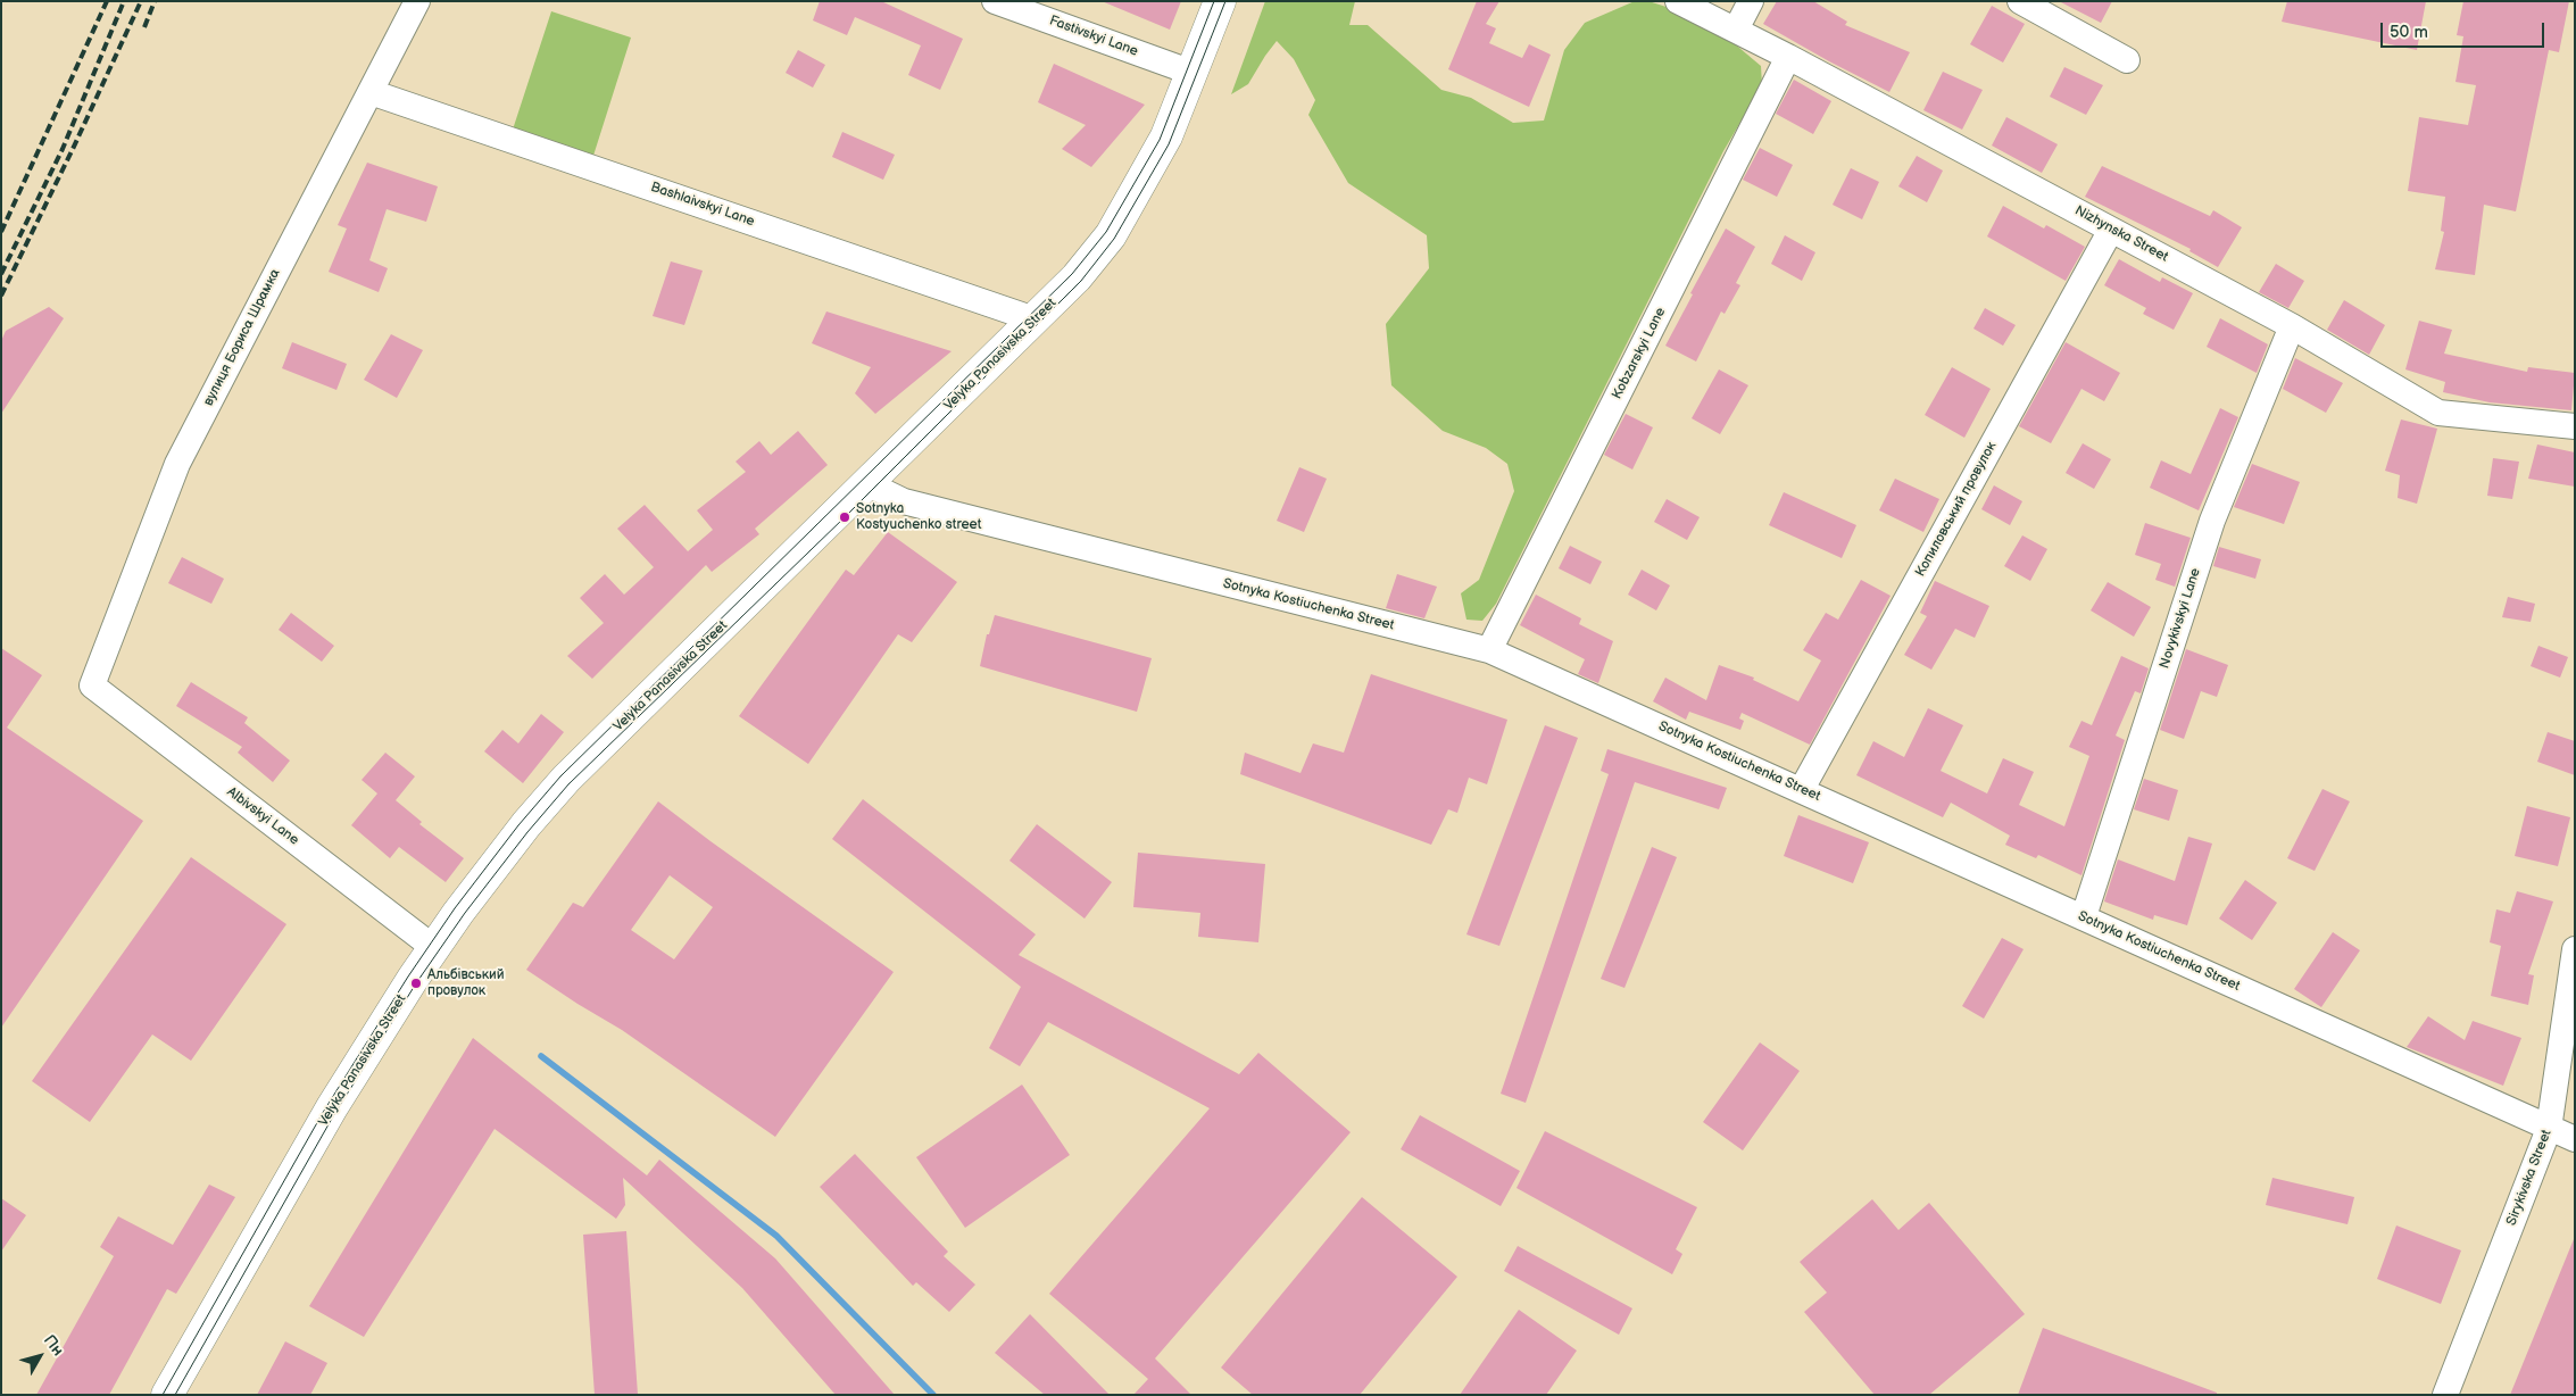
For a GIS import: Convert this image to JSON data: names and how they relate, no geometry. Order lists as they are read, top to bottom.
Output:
{
  "streets": {
    "street": [
      "Fastivskyi Lane",
      "Bashlaivskyi Lane",
      "Nizhynska Street",
      "вулиця Бориса Шрамка",
      "Kobzarskyi Lane",
      "Velyka Panasivska Street",
      "Копиловський провулок",
      "Sotnyka Kostiuchenka Street",
      "Novykivskyi Lane",
      "Albivskyi Lane",
      "Sirykivska Street"
    ]
  },
  "crossings": [
    ["Fastivskyi Lane", "Velyka Panasivska Street"],
    ["Bashlaivskyi Lane", "вулиця Бориса Шрамка"],
    ["Bashlaivskyi Lane", "Velyka Panasivska Street"],
    ["Nizhynska Street", "Kobzarskyi Lane"],
    ["Nizhynska Street", "Копиловський провулок"],
    ["Nizhynska Street", "Novykivskyi Lane"],
    ["вулиця Бориса Шрамка", "Albivskyi Lane"],
    ["Kobzarskyi Lane", "Sotnyka Kostiuchenka Street"],
    ["Velyka Panasivska Street", "Sotnyka Kostiuchenka Street"],
    ["Velyka Panasivska Street", "Albivskyi Lane"],
    ["Копиловський провулок", "Sotnyka Kostiuchenka Street"],
    ["Sotnyka Kostiuchenka Street", "Novykivskyi Lane"],
    ["Sotnyka Kostiuchenka Street", "Sirykivska Street"]
  ],
  "places": ["Sotnyka Kostyuchenko street", "Альбівський провулок"],
  "scale_bar": "50 m",
  "north": "top right"
}
